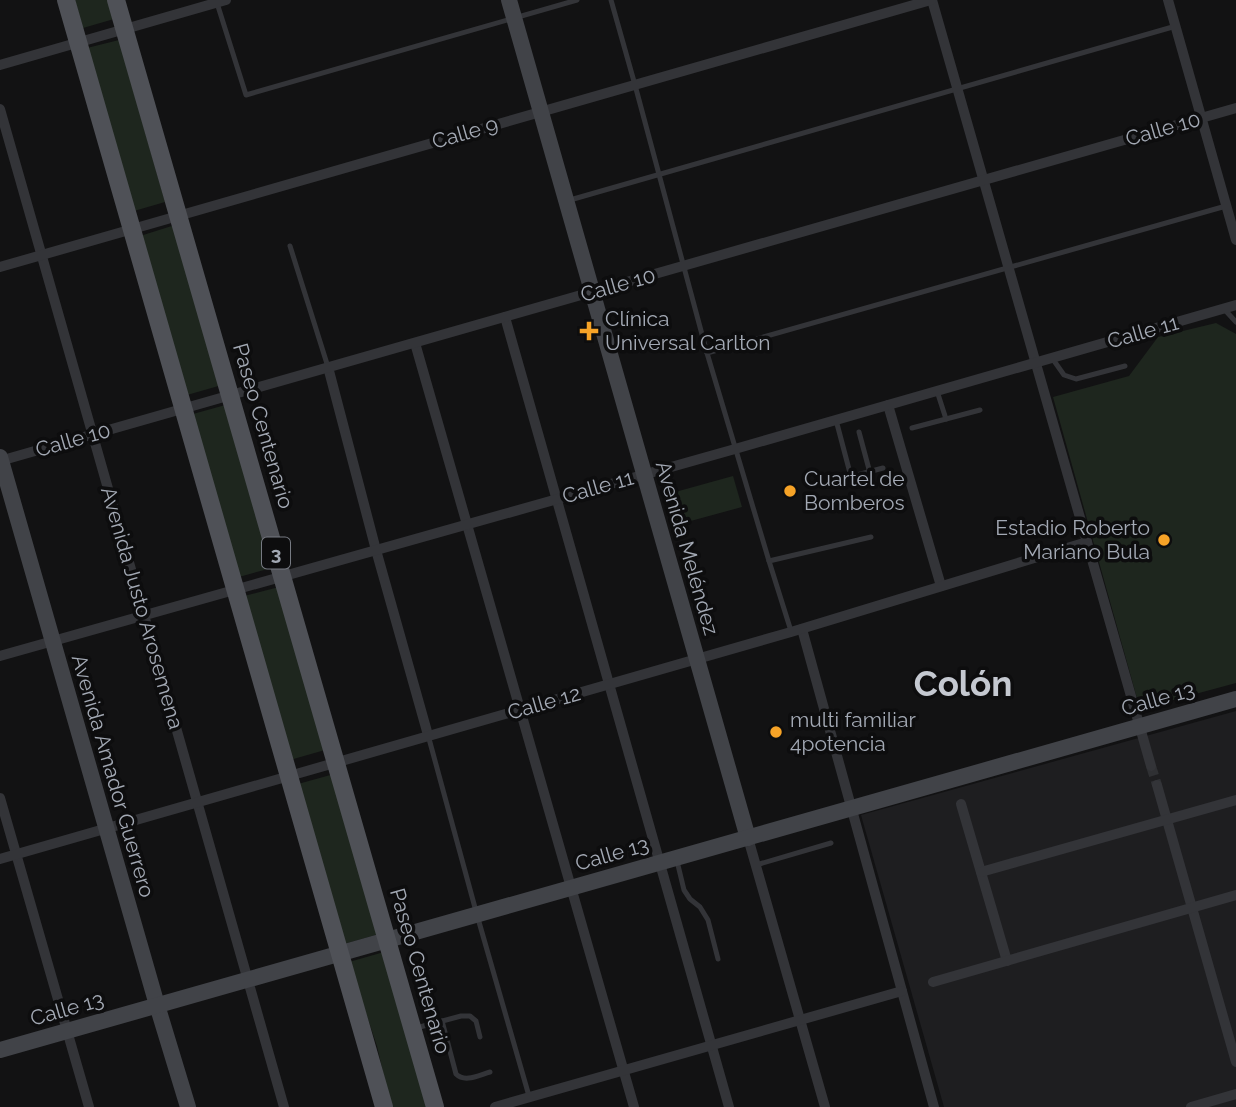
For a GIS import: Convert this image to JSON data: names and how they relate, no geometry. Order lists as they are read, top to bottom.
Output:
{
  "streets": {
    "main road": [
      "Paseo Centenario",
      "Avenida Meléndez",
      "3",
      "Calle 13",
      "Avenida Amador Guerrero"
    ],
    "street": [
      "Calle 10",
      "Calle 9",
      "Calle 11",
      "Avenida Justo Arosemena",
      "Calle 12"
    ]
  },
  "crossings": [
    ["Calle 10", "Paseo Centenario"],
    ["Calle 10", "Avenida Meléndez"],
    ["Calle 10", "3"],
    ["Calle 10", "Avenida Justo Arosemena"],
    ["Calle 10", "Avenida Amador Guerrero"],
    ["Calle 9", "Paseo Centenario"],
    ["Calle 9", "Avenida Meléndez"],
    ["Calle 9", "3"],
    ["Calle 9", "Avenida Justo Arosemena"],
    ["Calle 11", "Paseo Centenario"],
    ["Calle 11", "Avenida Meléndez"],
    ["Calle 11", "3"],
    ["Calle 11", "Avenida Justo Arosemena"],
    ["Calle 11", "Avenida Amador Guerrero"],
    ["Paseo Centenario", "Calle 13"],
    ["Paseo Centenario", "Calle 12"],
    ["Avenida Meléndez", "Calle 13"],
    ["Avenida Meléndez", "Calle 12"],
    ["3", "Calle 13"],
    ["3", "Calle 12"],
    ["Avenida Justo Arosemena", "Calle 13"],
    ["Avenida Justo Arosemena", "Calle 12"],
    ["Calle 13", "Avenida Amador Guerrero"],
    ["Calle 12", "Avenida Amador Guerrero"]
  ],
  "districts": ["Colón"],
  "places": {
    "health": ["Clínica Universal Carlton"],
    "other": ["Cuartel de Bomberos", "Estadio Roberto Mariano Bula", "multi familiar 4potencia"]
  }
}
